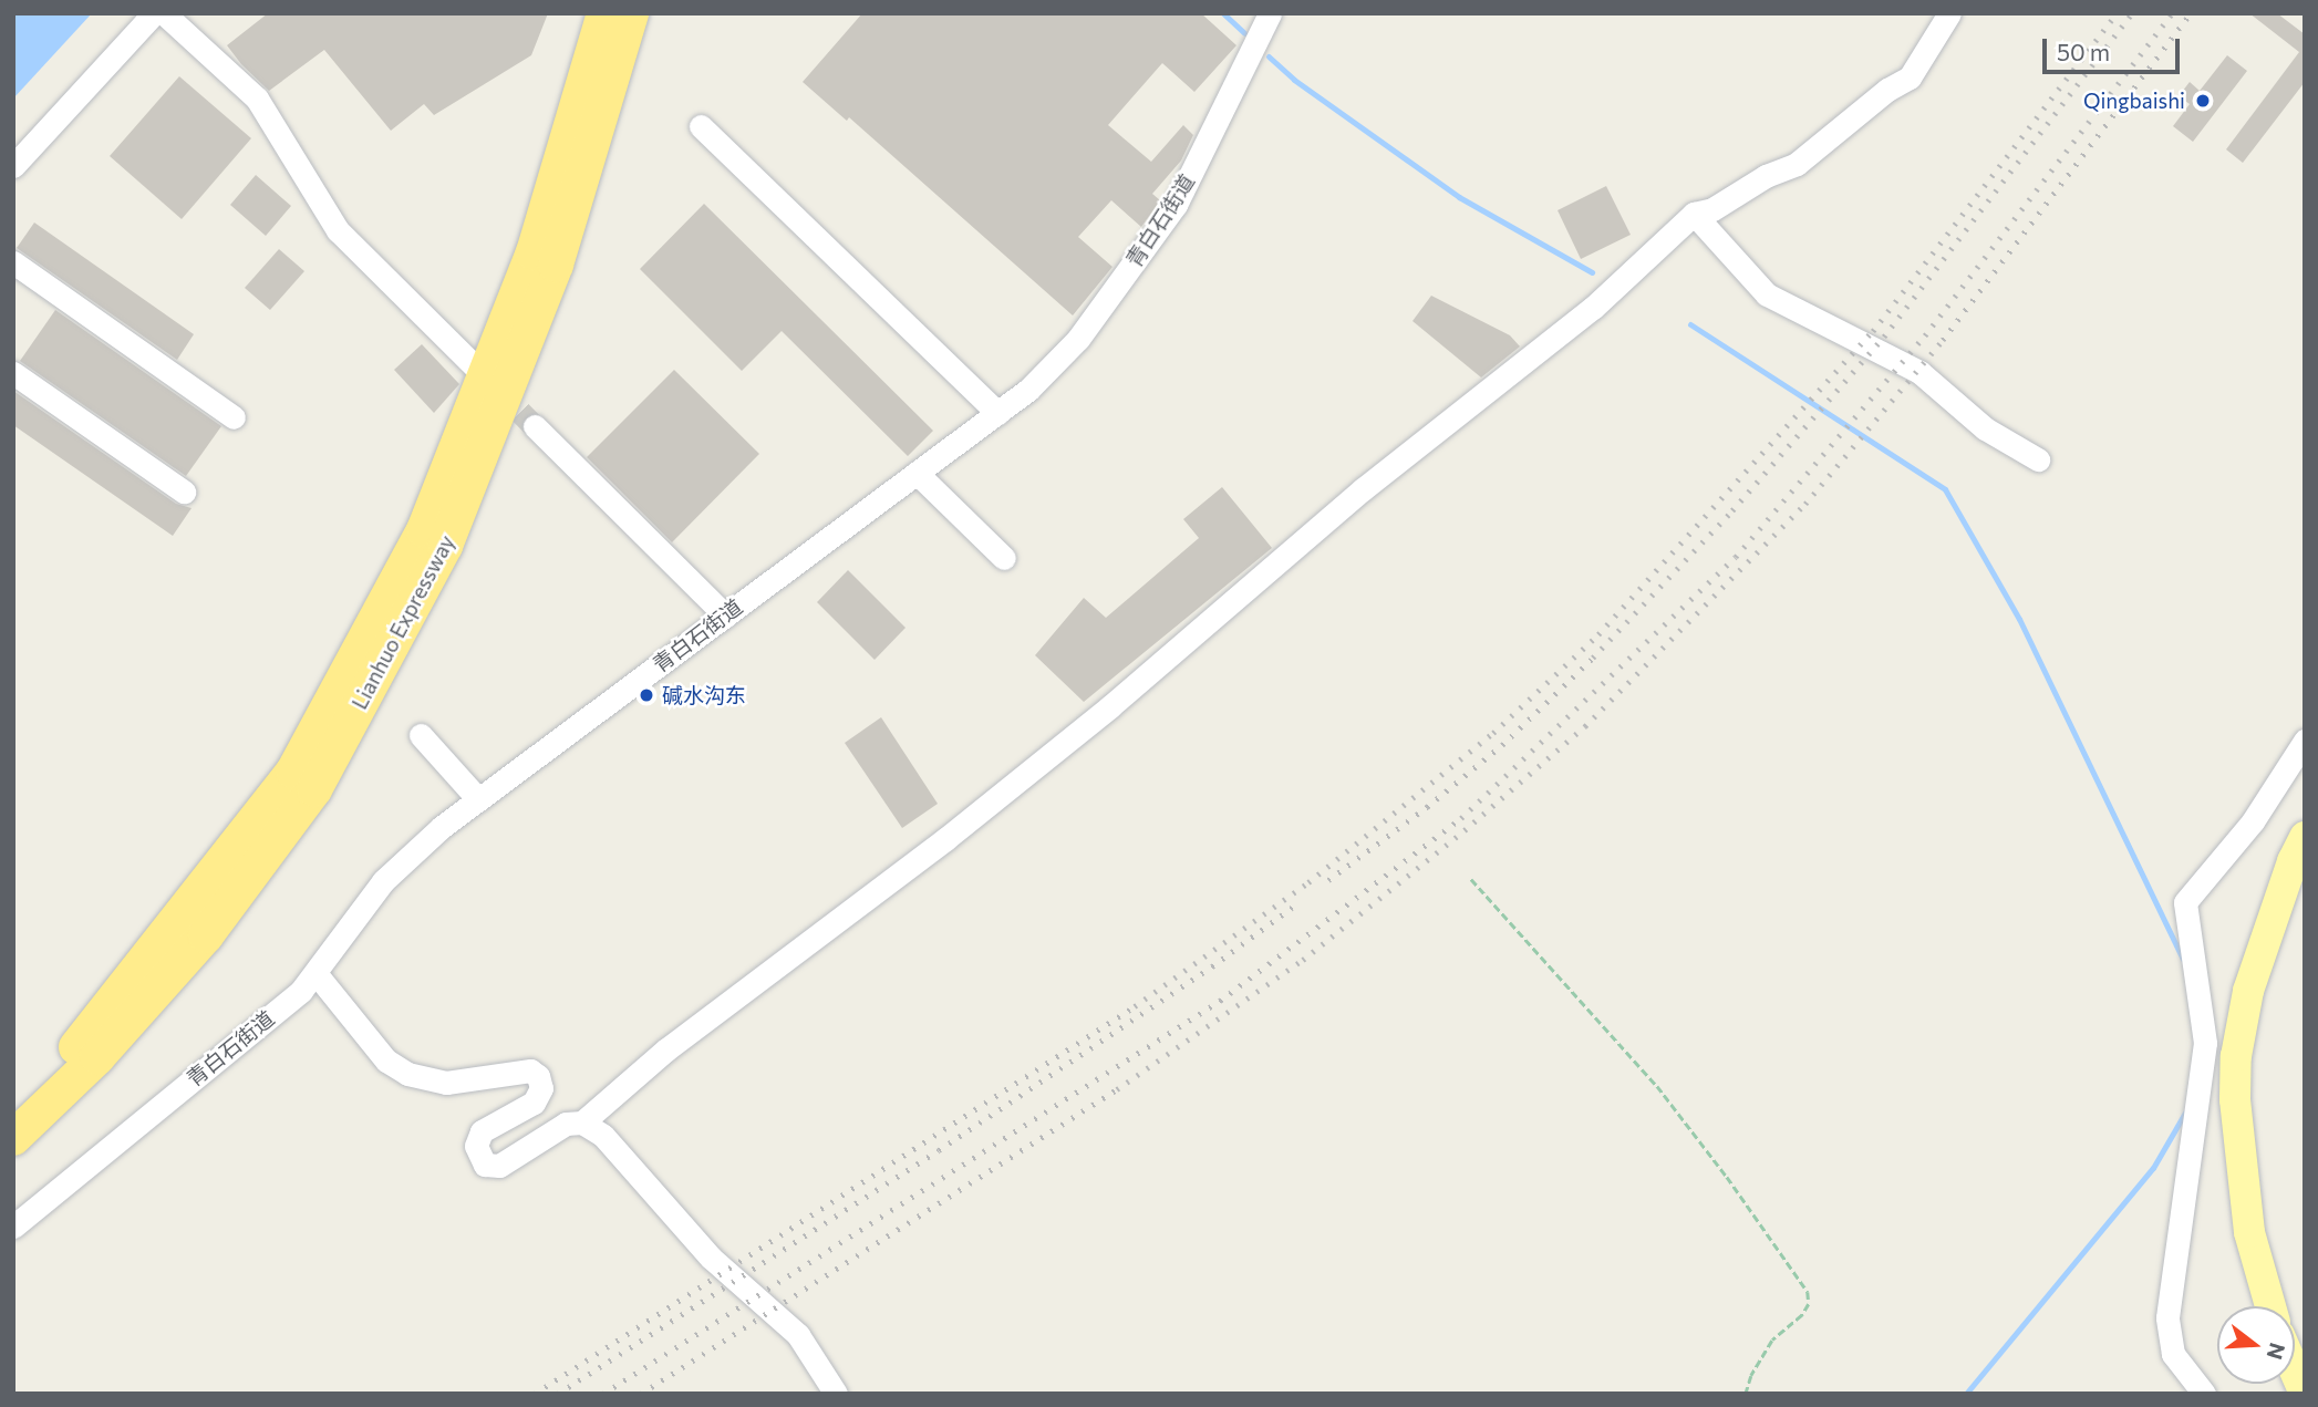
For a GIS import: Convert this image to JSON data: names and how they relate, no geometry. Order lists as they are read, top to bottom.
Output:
{
  "streets": {
    "highway": ["Lianhuo Expressway"],
    "street": ["青白石街道"]
  },
  "places": ["Qingbaishi", "碱水沟东"],
  "scale_bar": "50 m",
  "north": "right"
}
